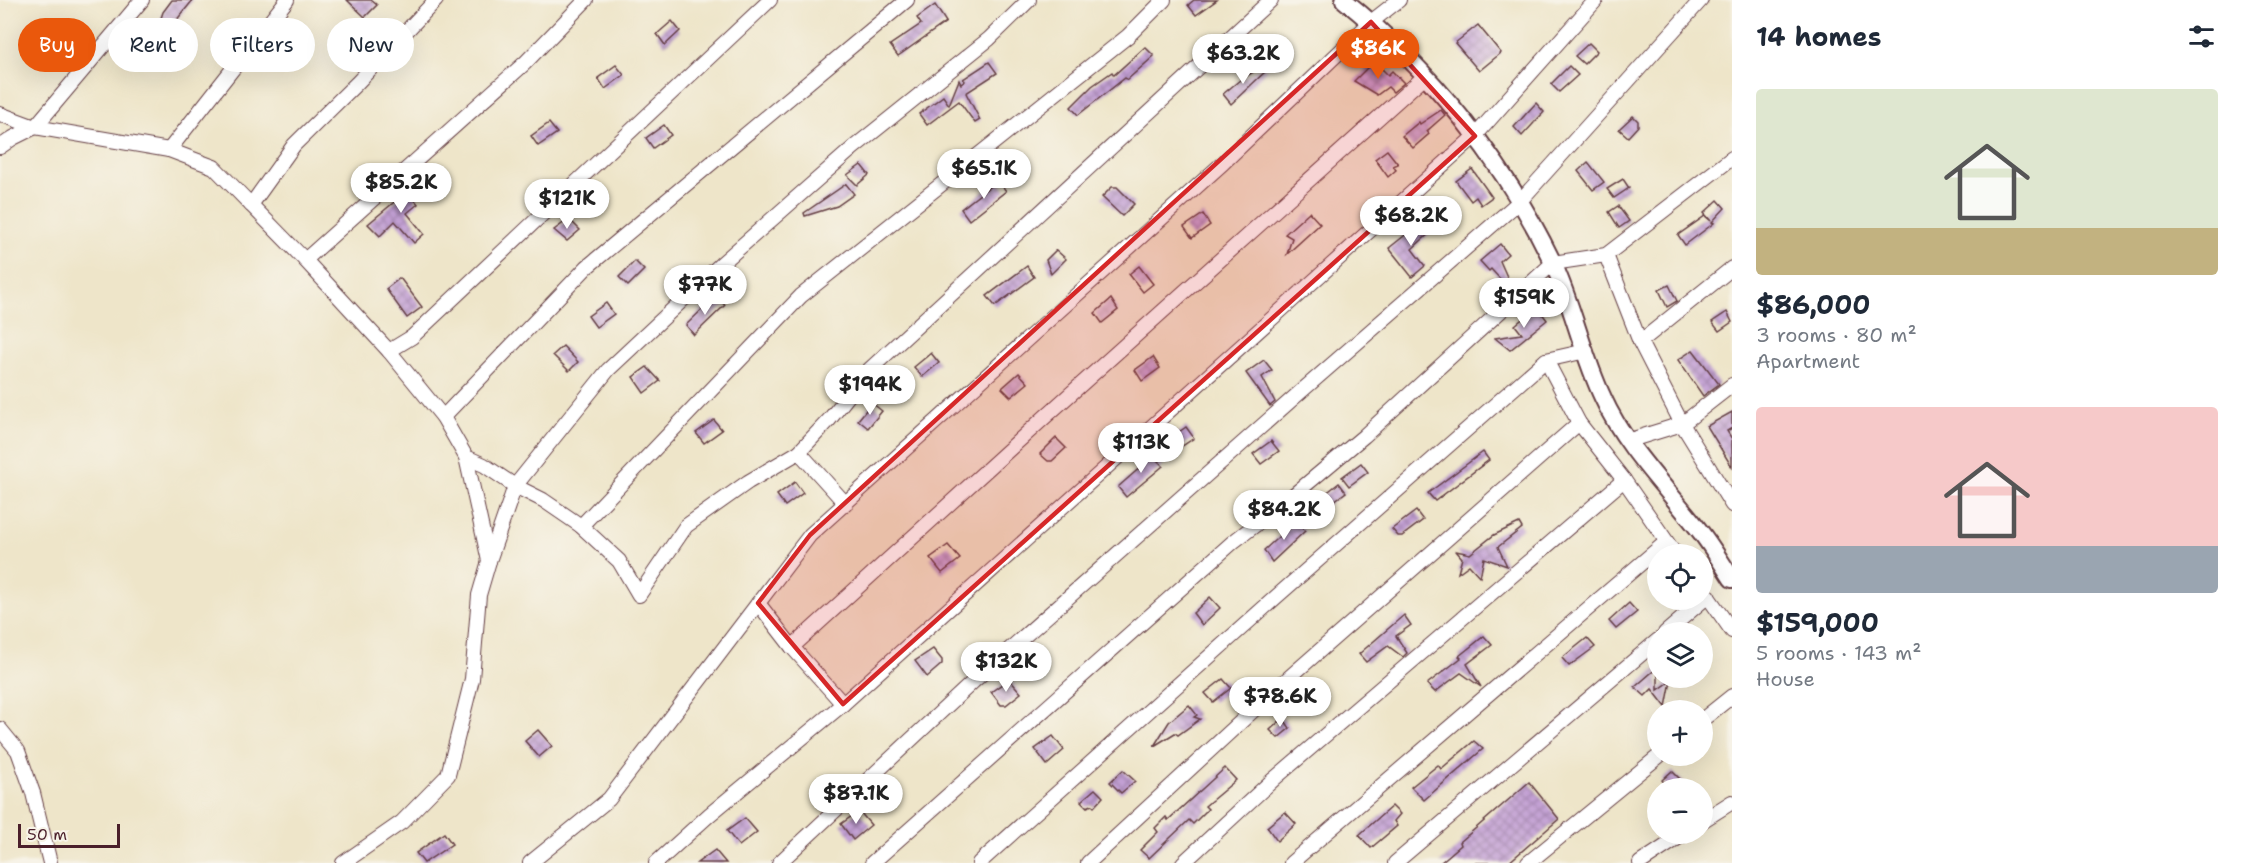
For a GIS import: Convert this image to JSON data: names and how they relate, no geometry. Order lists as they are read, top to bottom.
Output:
{
  "scale_bar": "50 m",
  "page": {
    "heading": "14 homes",
    "chip": [
      "Buy",
      "Rent",
      "Filters",
      "New"
    ],
    "price": [
      "$86K",
      "$63.2K",
      "$65.1K",
      "$85.2K",
      "$121K",
      "$68.2K",
      "$77K",
      "$159K",
      "$194K",
      "$113K",
      "$84.2K",
      "$132K",
      "$78.6K",
      "$87.1K"
    ],
    "list": [
      {
        "name": "$86,000",
        "note": "3 rooms · 80 m² · Apartment"
      },
      {
        "name": "$159,000",
        "note": "5 rooms · 143 m² · House"
      }
    ],
    "map_buttons": ["+", "−"],
    "scale": "50 m"
  }
}
